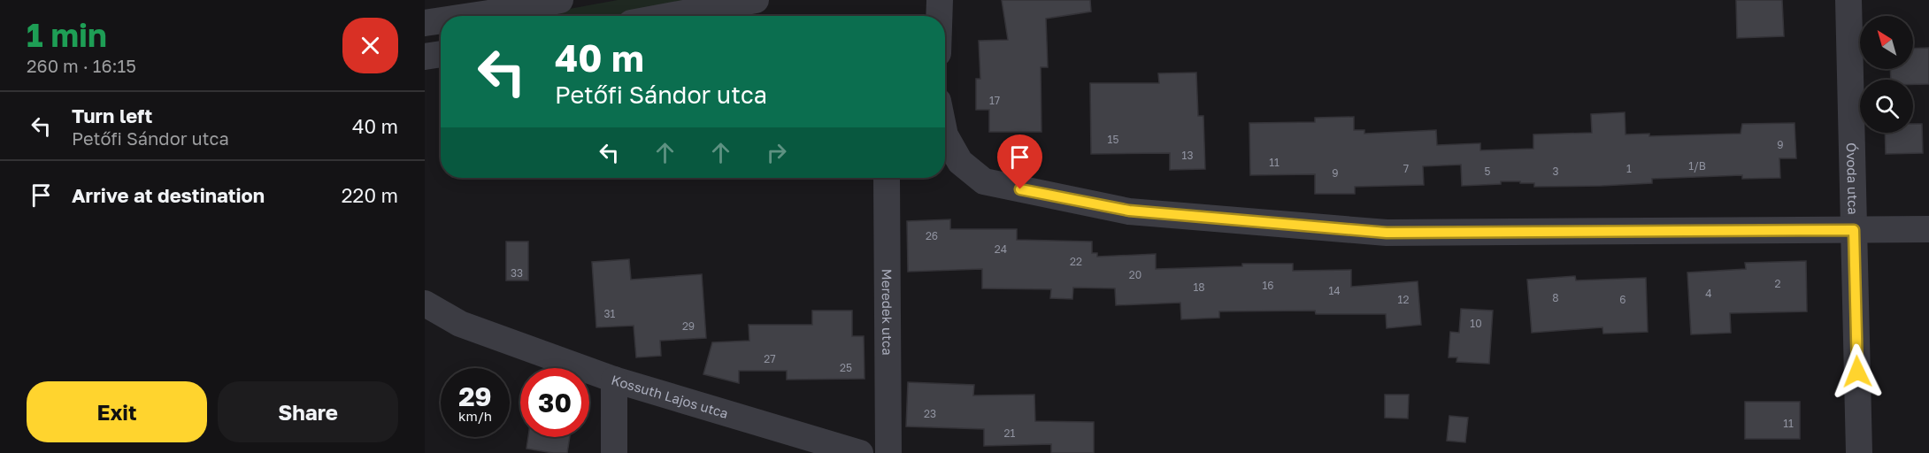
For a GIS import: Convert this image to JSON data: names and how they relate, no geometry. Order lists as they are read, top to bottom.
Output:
{
  "streets": {
    "street": ["Óvoda utca", "Meredek utca", "Kossuth Lajos utca"]
  },
  "house_numbers": [
    "17",
    "15",
    "9",
    "13",
    "11",
    "1/B",
    "7",
    "1",
    "5",
    "3",
    "9",
    "26",
    "24",
    "22",
    "33",
    "20",
    "2",
    "16",
    "18",
    "14",
    "4",
    "8",
    "12",
    "6",
    "31",
    "10",
    "29",
    "27",
    "25",
    "23",
    "11",
    "21"
  ],
  "north": "top left",
  "page": {
    "heading": ["1 min", "260 m · 16:15"],
    "turn": ["40 m", "Petőfi Sándor utca"],
    "list": [
      {
        "name": "Turn left",
        "note": "Petőfi Sándor utca",
        "value": "40 m"
      },
      {
        "name": "Arrive at destination",
        "value": "220 m"
      }
    ],
    "speed": "29 km/h",
    "limit": "30",
    "buttons": ["Exit", "Share"]
  }
}
